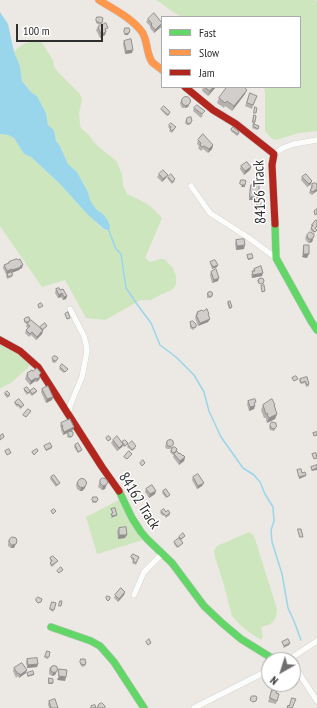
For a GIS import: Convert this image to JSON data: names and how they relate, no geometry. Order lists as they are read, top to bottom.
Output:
{
  "streets": {
    "street": ["84156 Track", "84162 Track"]
  },
  "legend": ["Fast", "Slow", "Jam"],
  "scale_bar": "100 m",
  "north": "bottom left"
}
